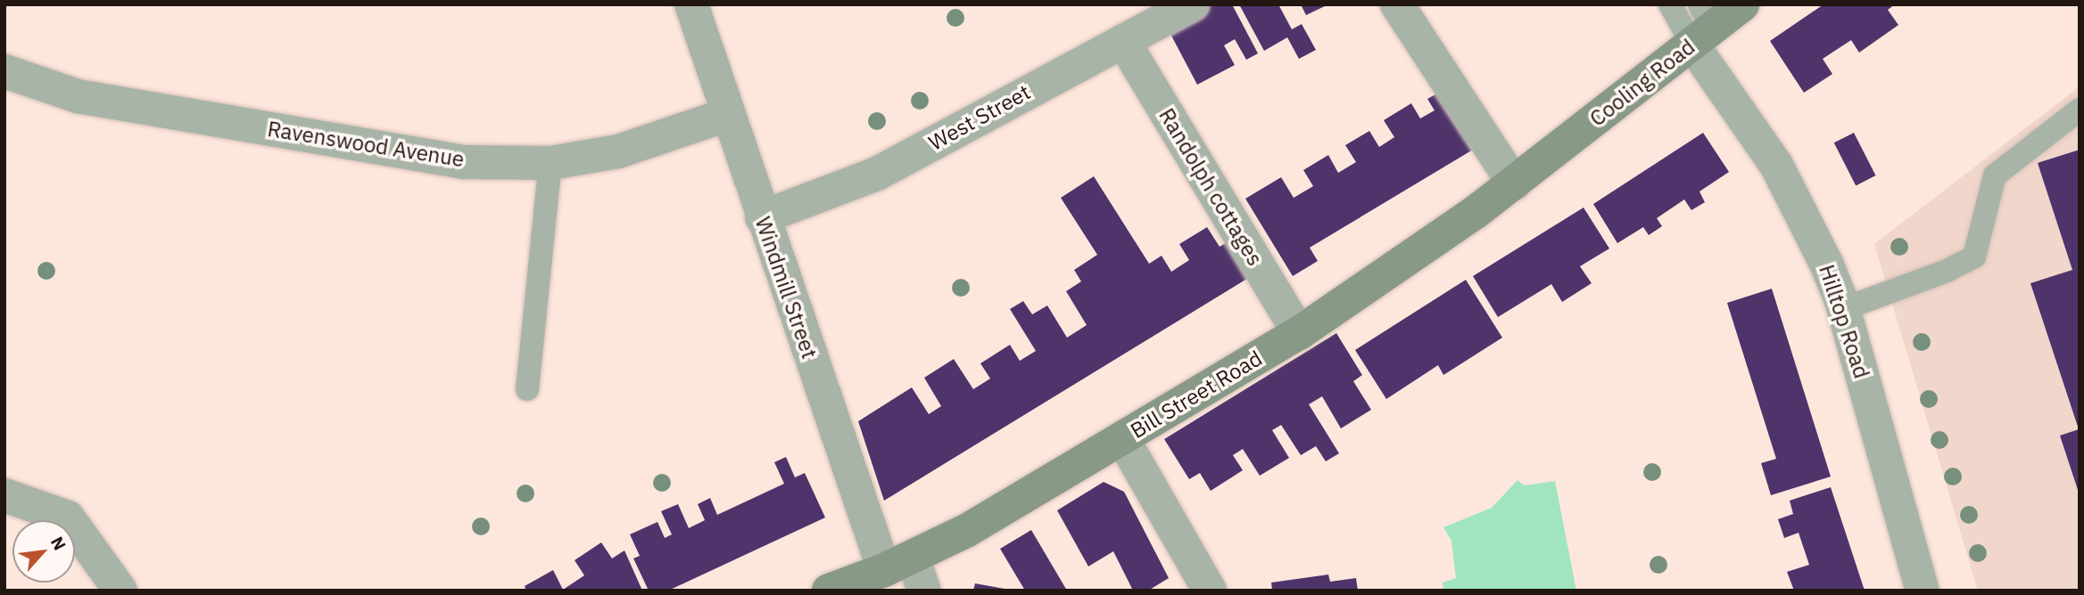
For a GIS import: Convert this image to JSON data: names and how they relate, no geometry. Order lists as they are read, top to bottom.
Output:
{
  "streets": {
    "main road": ["Cooling Road", "Bill Street Road"],
    "street": [
      "West Street",
      "Ravenswood Avenue",
      "Randolph cottages",
      "Windmill Street",
      "Hilltop Road"
    ]
  },
  "crossings": [
    ["Cooling Road", "Hilltop Road"],
    ["Cooling Road", "Bill Street Road"],
    ["West Street", "Randolph cottages"],
    ["West Street", "Windmill Street"],
    ["Ravenswood Avenue", "Windmill Street"],
    ["Randolph cottages", "Bill Street Road"],
    ["Windmill Street", "Bill Street Road"]
  ],
  "north": "top right"
}
